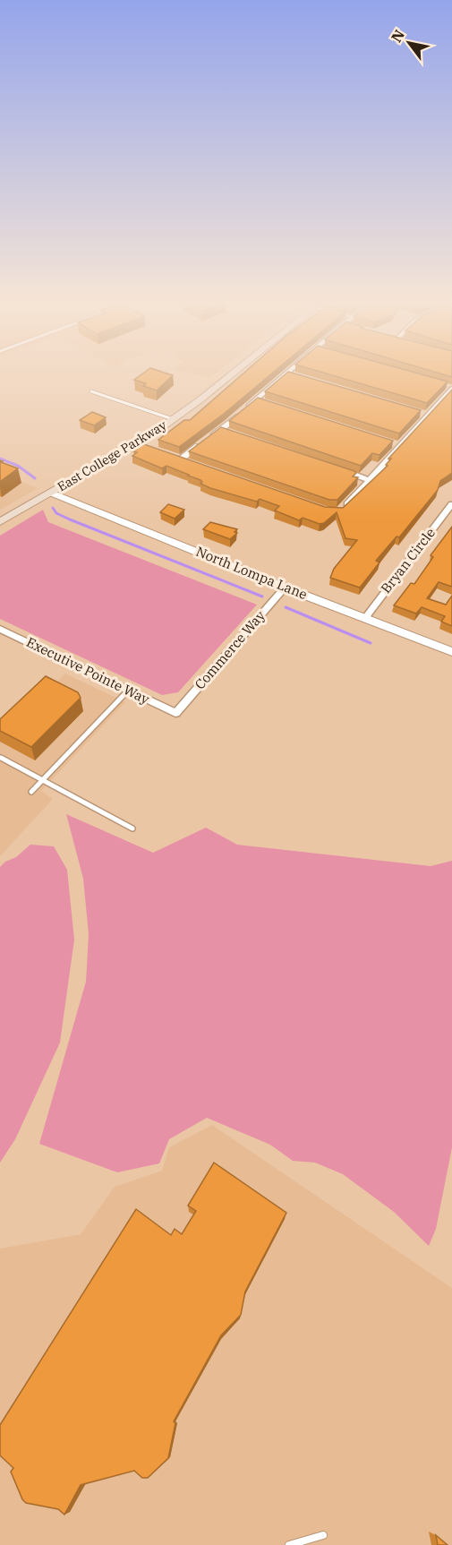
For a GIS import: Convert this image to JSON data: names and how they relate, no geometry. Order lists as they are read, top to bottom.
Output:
{
  "streets": {
    "main road": ["East College Parkway"],
    "street": [
      "Bryan Circle",
      "North Lompa Lane",
      "Commerce Way",
      "Executive Pointe Way"
    ]
  },
  "crossings": [
    ["East College Parkway", "North Lompa Lane"],
    ["Bryan Circle", "North Lompa Lane"],
    ["North Lompa Lane", "Commerce Way"],
    ["Commerce Way", "Executive Pointe Way"]
  ],
  "north": "top left"
}
